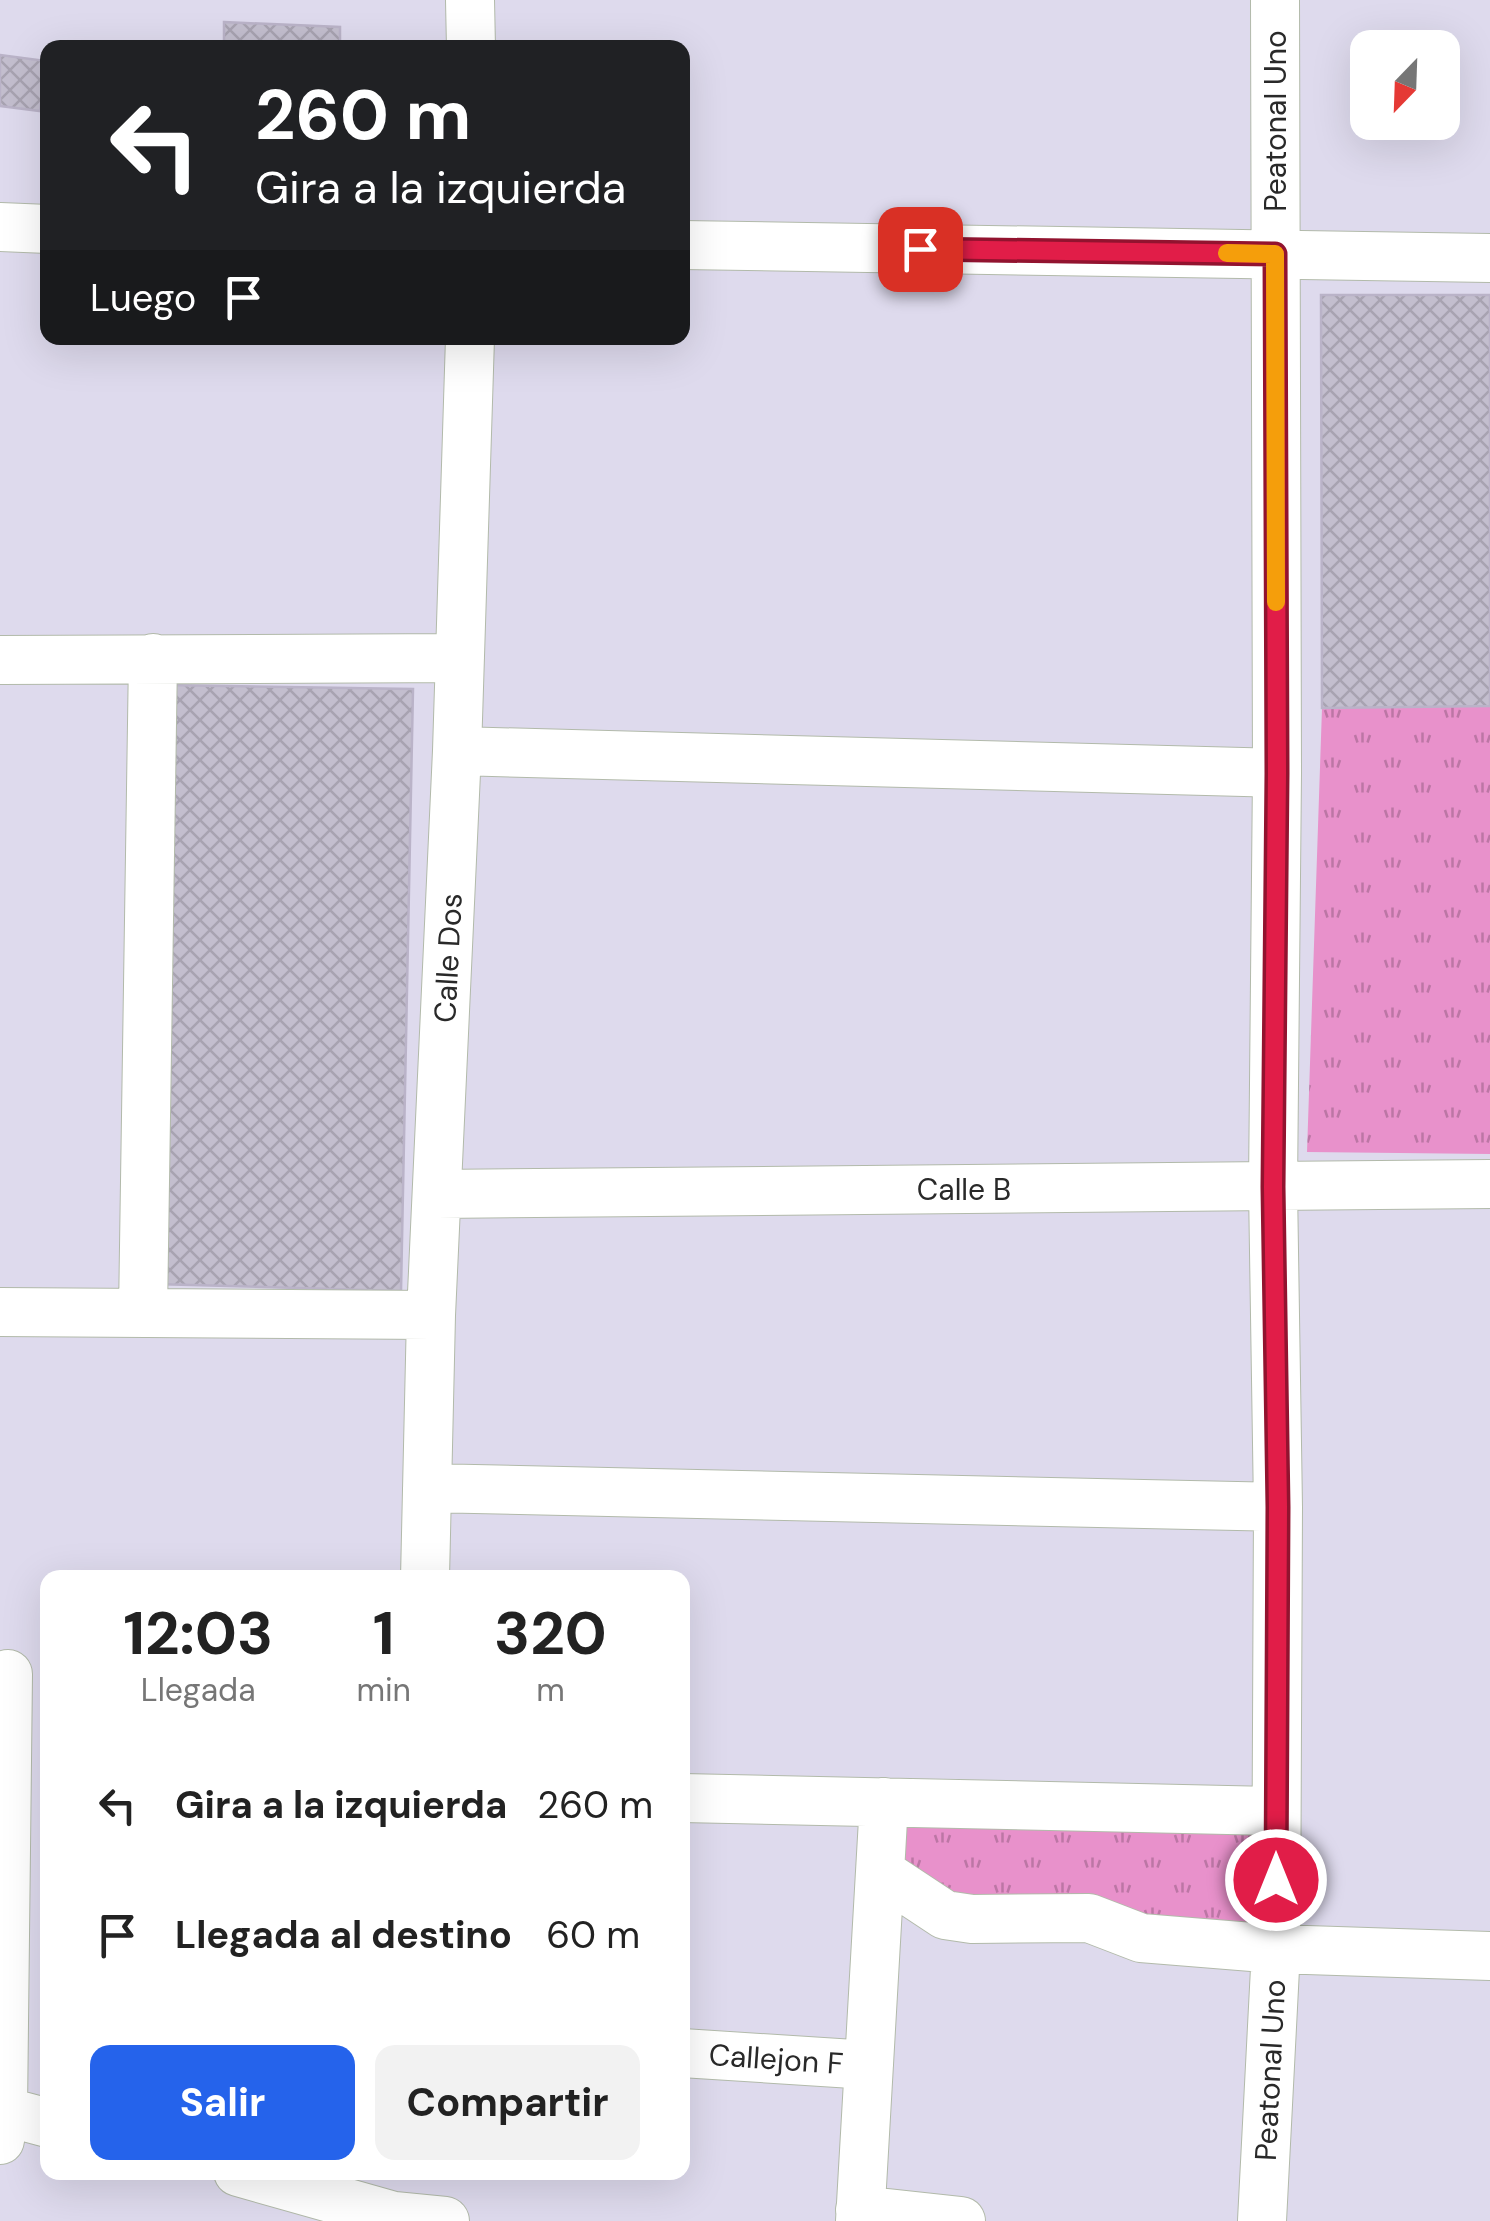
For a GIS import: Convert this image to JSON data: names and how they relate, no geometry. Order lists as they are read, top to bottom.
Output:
{
  "streets": {
    "street": [
      "Peatonal Uno",
      "Calle Dos",
      "Calle B",
      "Callejon F"
    ]
  },
  "crossings": [
    ["Peatonal Uno", "Calle B"],
    ["Calle Dos", "Calle B"]
  ],
  "north": "bottom left",
  "page": {
    "turn": ["260 m", "Gira a la izquierda"],
    "then": "Luego",
    "eta": [
      "12:03",
      "Llegada",
      "1",
      "min",
      "320",
      "m"
    ],
    "list": [
      {
        "name": "Gira a la izquierda",
        "value": "260 m"
      },
      {
        "name": "Llegada al destino",
        "value": "60 m"
      }
    ],
    "buttons": ["Salir", "Compartir"]
  }
}
